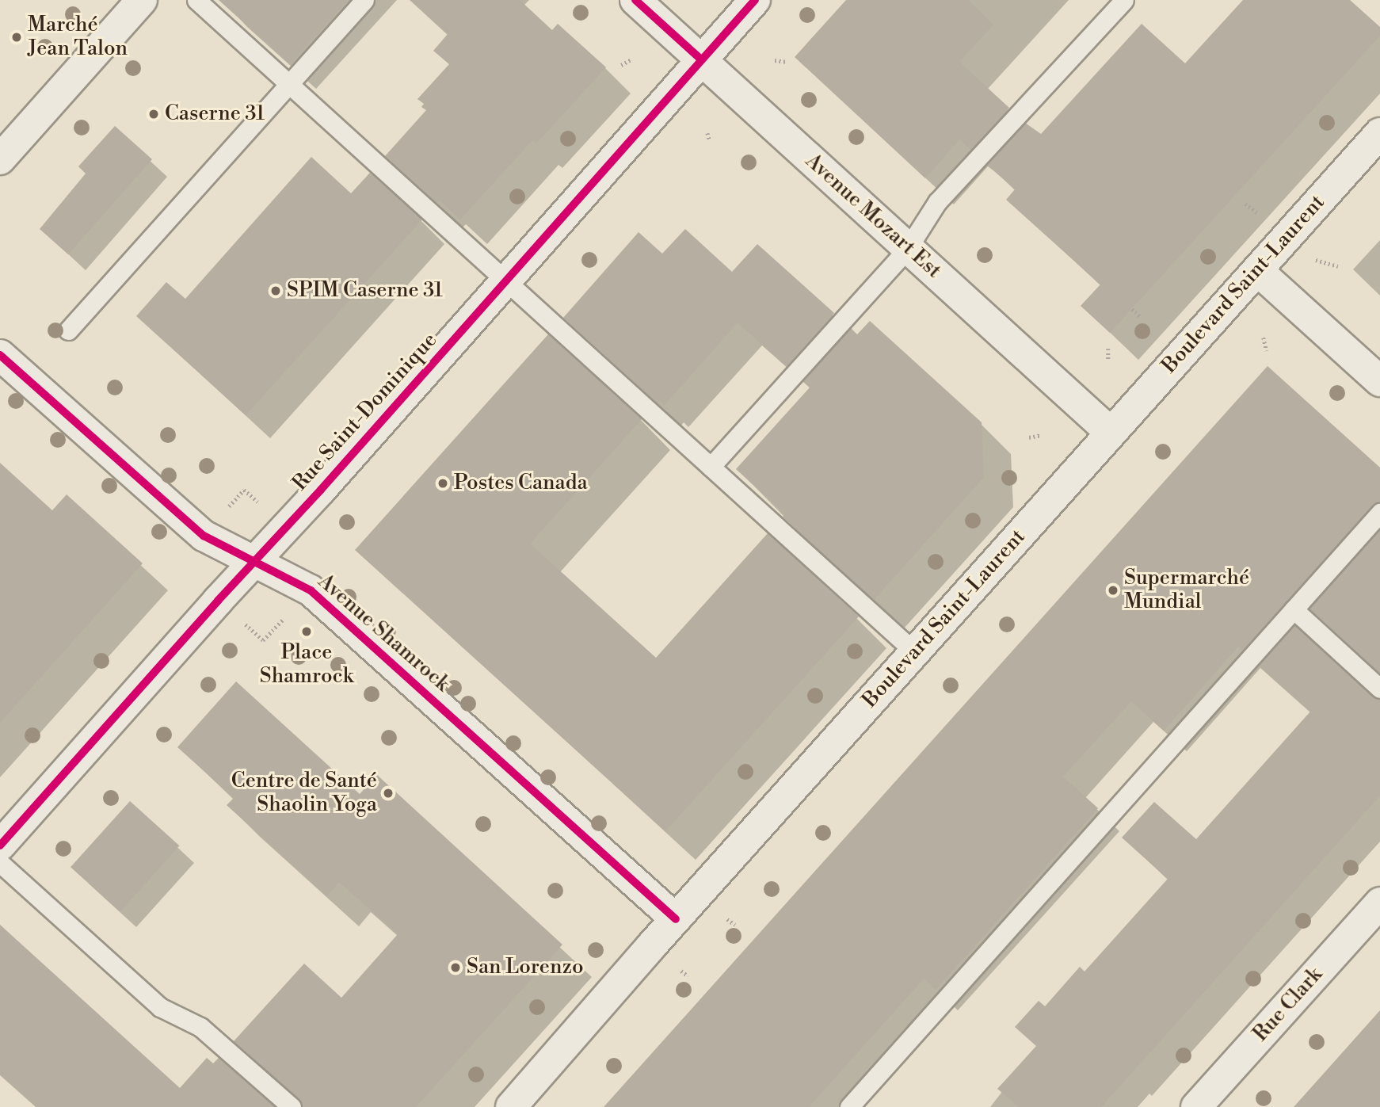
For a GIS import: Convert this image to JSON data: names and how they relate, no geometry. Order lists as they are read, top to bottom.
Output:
{
  "streets": {
    "street": [
      "Avenue Mozart Est",
      "Boulevard Saint-Laurent",
      "Rue Saint-Dominique",
      "Avenue Shamrock",
      "Rue Clark"
    ]
  },
  "crossings": [
    ["Avenue Mozart Est", "Boulevard Saint-Laurent"],
    ["Avenue Mozart Est", "Rue Saint-Dominique"],
    ["Boulevard Saint-Laurent", "Avenue Shamrock"],
    ["Rue Saint-Dominique", "Avenue Shamrock"]
  ],
  "places": [
    "Marché Jean Talon",
    "Caserne 31",
    "SPIM Caserne 31",
    "Postes Canada",
    "Supermarché Mundial",
    "Place Shamrock",
    "Centre de Santé Shaolin Yoga",
    "San Lorenzo"
  ]
}
